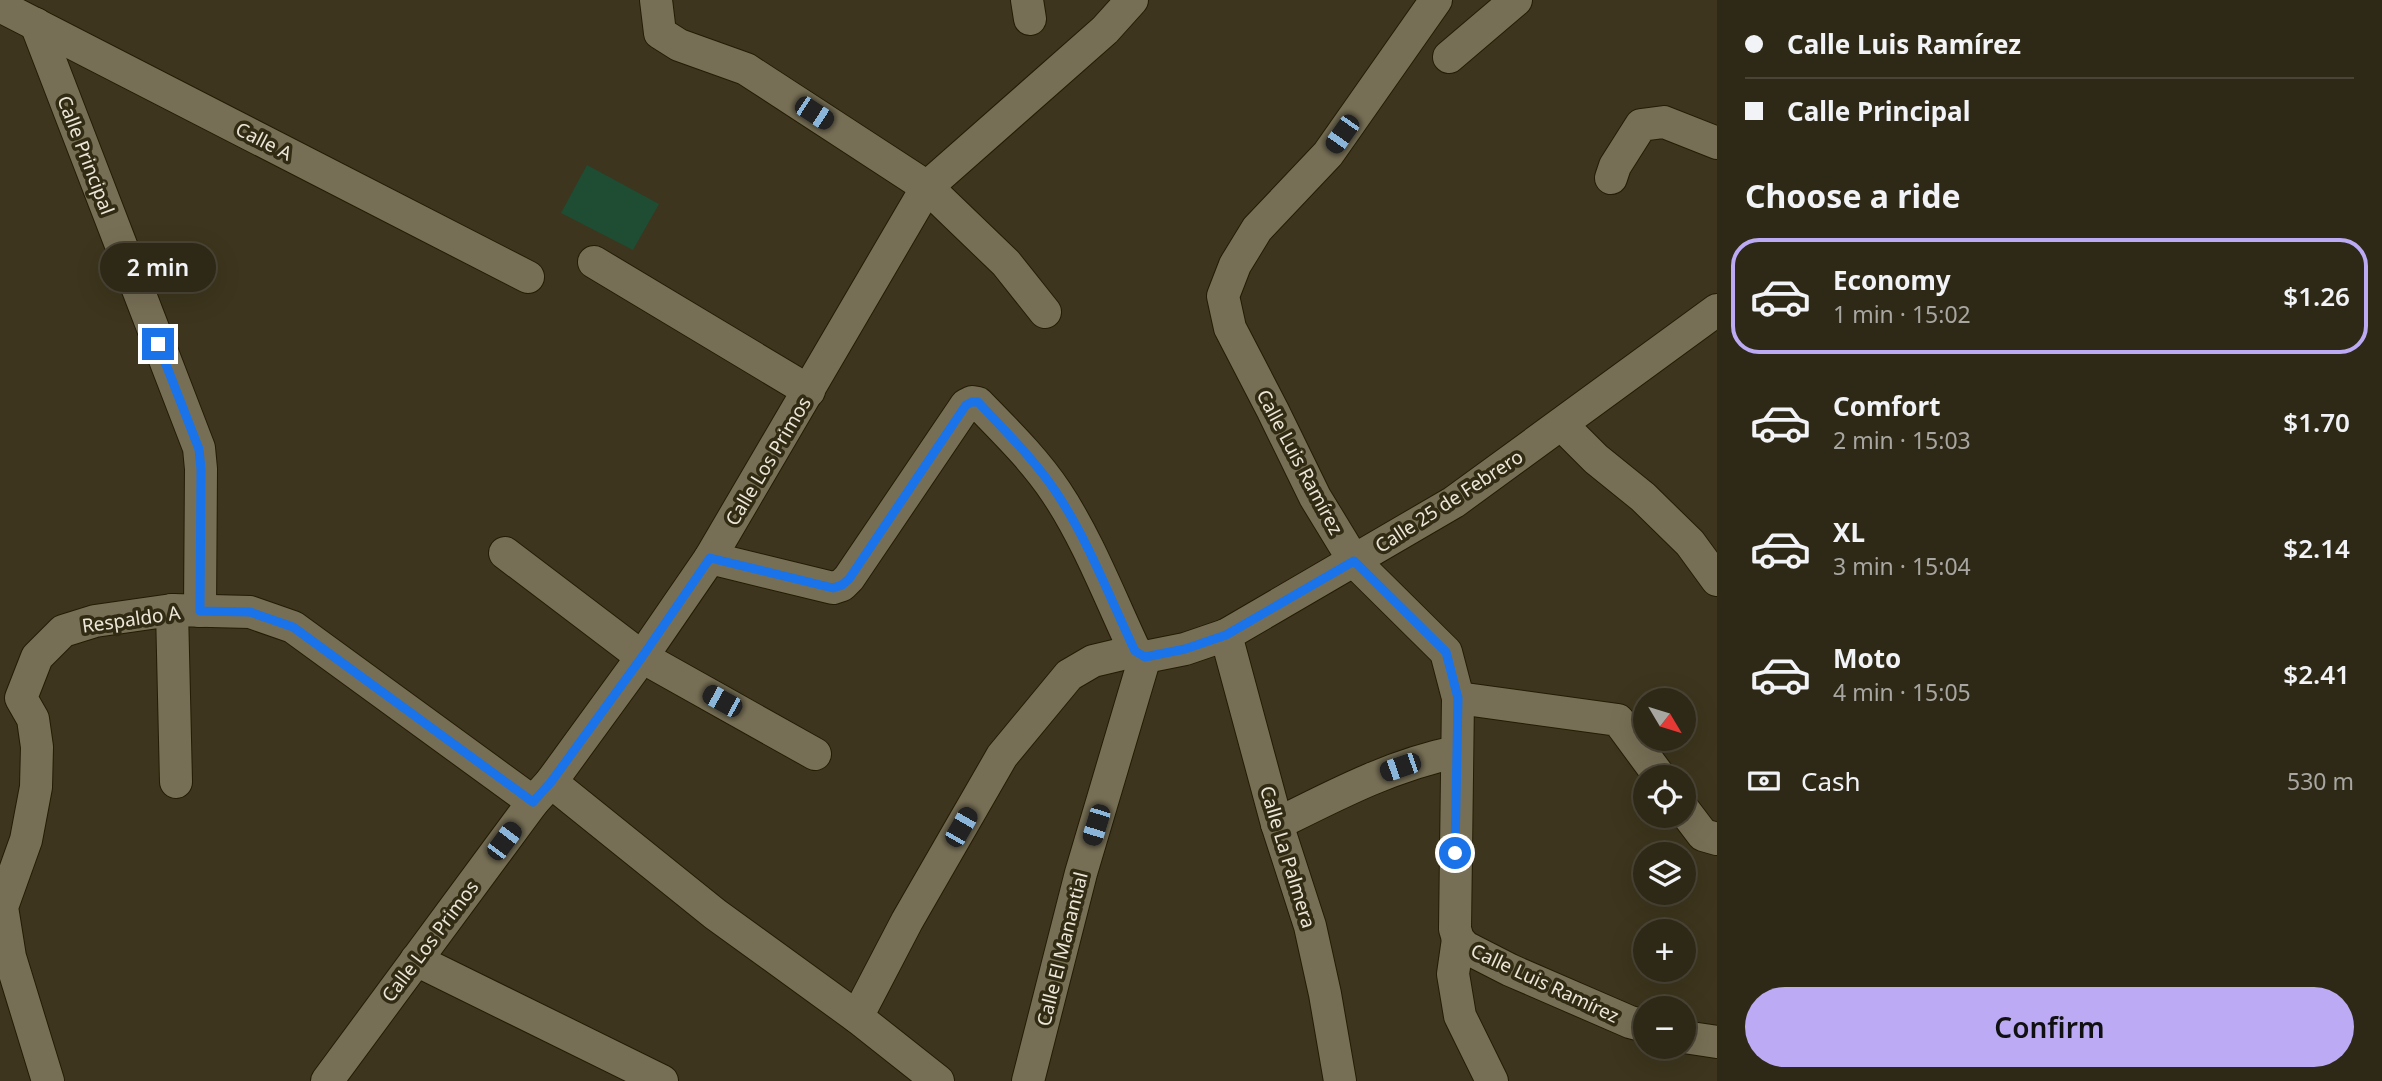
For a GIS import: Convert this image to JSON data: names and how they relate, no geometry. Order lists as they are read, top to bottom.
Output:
{
  "streets": {
    "street": [
      "Calle A",
      "Calle Principal",
      "Calle Los Primos",
      "Calle Luis Ramírez",
      "Calle 25 de Febrero",
      "Respaldo A",
      "Calle La Palmera",
      "Calle El Manantial"
    ]
  },
  "crossings": [
    ["Calle A", "Calle Principal"],
    ["Calle Principal", "Respaldo A"],
    ["Calle Los Primos", "Respaldo A"],
    ["Calle Luis Ramírez", "Calle 25 de Febrero"],
    ["Calle 25 de Febrero", "Respaldo A"],
    ["Calle 25 de Febrero", "Calle La Palmera"],
    ["Calle 25 de Febrero", "Calle El Manantial"]
  ],
  "north": "bottom right",
  "page": {
    "banner": ["Calle Luis Ramírez", "Calle Principal"],
    "heading": "Choose a ride",
    "list": [
      {
        "name": "Economy",
        "note": "1 min · 15:02",
        "value": "$1.26"
      },
      {
        "name": "Comfort",
        "note": "2 min · 15:03",
        "value": "$1.70"
      },
      {
        "name": "XL",
        "note": "3 min · 15:04",
        "value": "$2.14"
      },
      {
        "name": "Moto",
        "note": "4 min · 15:05",
        "value": "$2.41"
      }
    ],
    "bubble": "2 min",
    "map_buttons": ["+", "−"],
    "pay": ["Cash", "530 m"],
    "buttons": "Confirm"
  }
}
